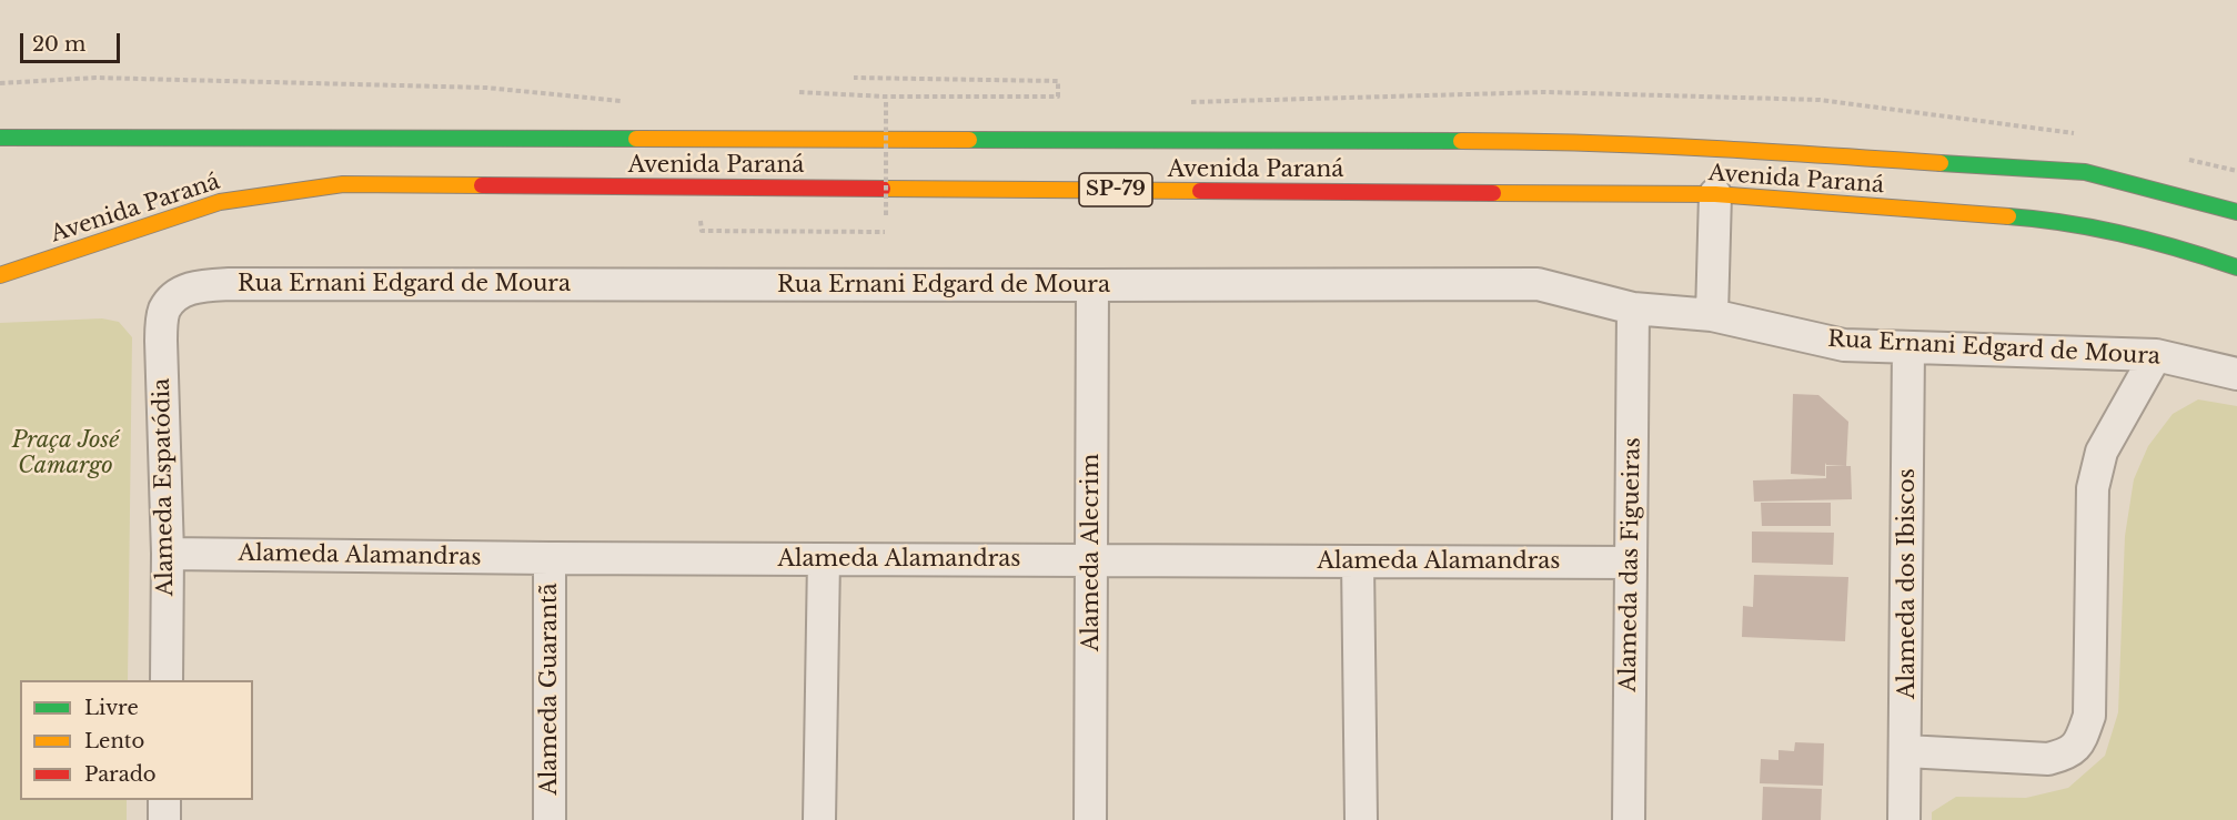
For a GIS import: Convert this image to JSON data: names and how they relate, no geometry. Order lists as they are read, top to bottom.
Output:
{
  "streets": {
    "main road": ["Avenida Paraná", "SP-79"],
    "street": [
      "Rua Ernani Edgard de Moura",
      "Alameda Espatódia",
      "Alameda Alecrim",
      "Alameda Alamandras",
      "Alameda das Figueiras",
      "Alameda dos Ibiscos",
      "Alameda Guarantã"
    ]
  },
  "crossings": [
    ["Rua Ernani Edgard de Moura", "Alameda Espatódia"],
    ["Rua Ernani Edgard de Moura", "Alameda Alecrim"],
    ["Rua Ernani Edgard de Moura", "Alameda das Figueiras"],
    ["Rua Ernani Edgard de Moura", "Alameda dos Ibiscos"],
    ["Alameda Espatódia", "Alameda Alamandras"],
    ["Alameda Alecrim", "Alameda Alamandras"],
    ["Alameda Alamandras", "Alameda das Figueiras"],
    ["Alameda Alamandras", "Alameda Guarantã"]
  ],
  "parks": ["Praça José Camargo"],
  "legend": ["Livre", "Lento", "Parado"],
  "scale_bar": "20 m"
}
